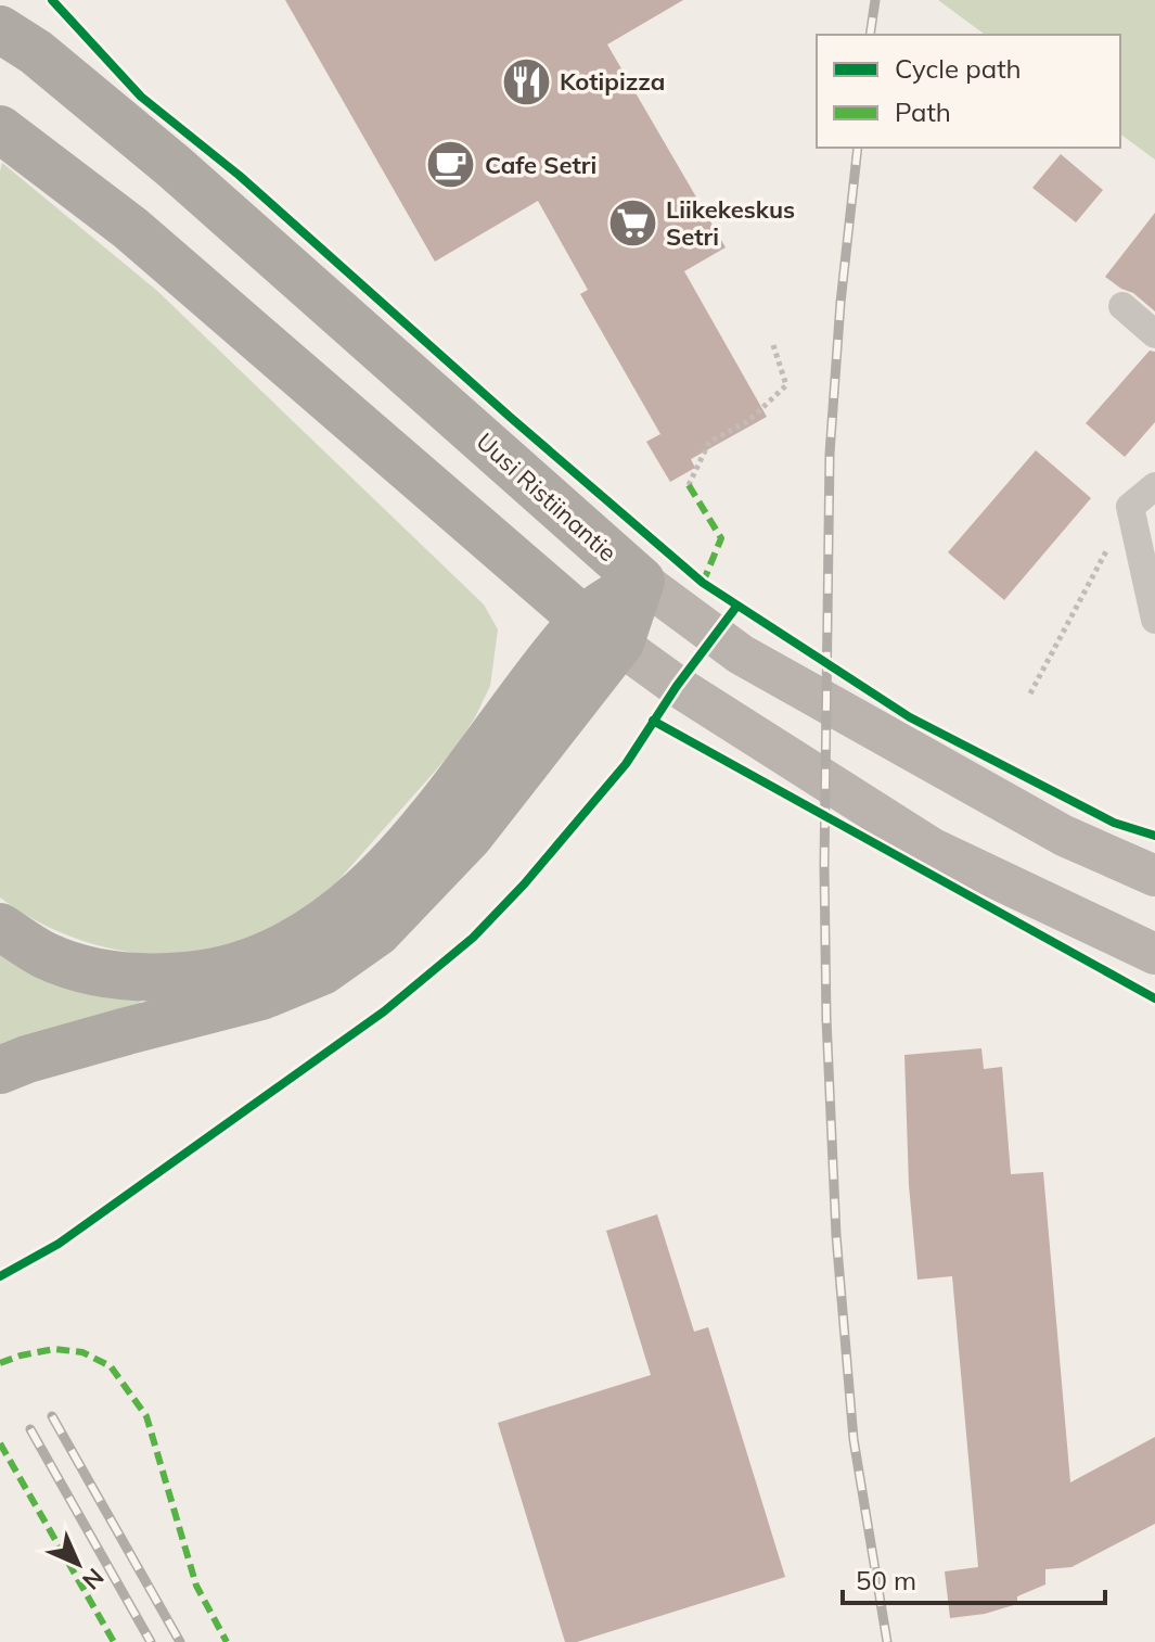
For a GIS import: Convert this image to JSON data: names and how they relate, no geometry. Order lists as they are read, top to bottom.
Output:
{
  "streets": {
    "highway": ["Uusi Ristiinantie"]
  },
  "places": {
    "restaurant": ["Kotipizza"],
    "cafe": ["Cafe Setri"],
    "supermarket": ["Liikekeskus Setri"]
  },
  "legend": ["Cycle path", "Path"],
  "scale_bar": "50 m",
  "north": "bottom right"
}
